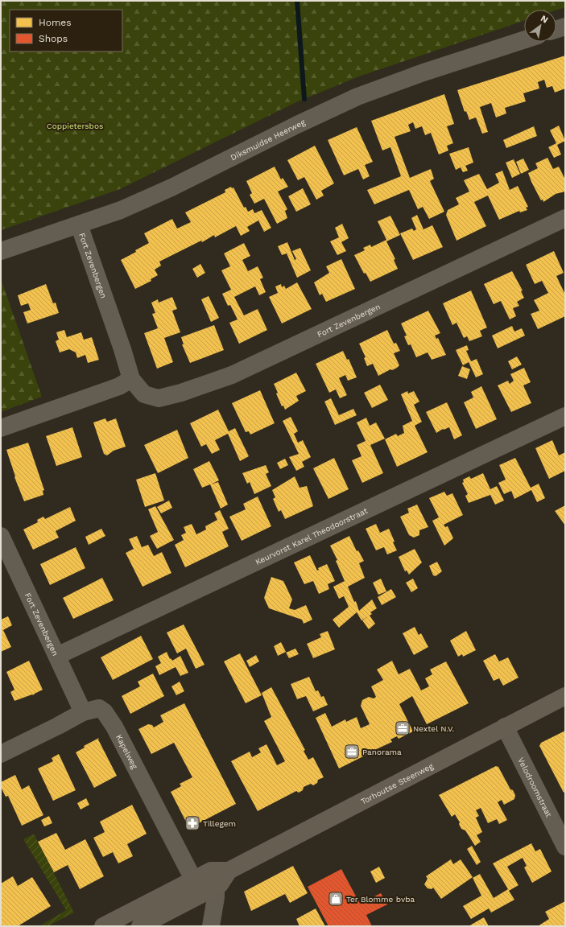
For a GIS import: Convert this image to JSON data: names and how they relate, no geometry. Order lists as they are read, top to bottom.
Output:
{
  "streets": {
    "main road": ["Torhoutse Steenweg"],
    "street": [
      "Diksmuidse Heerweg",
      "Fort Zevenbergen",
      "Keurvorst Karel Theodoorstraat",
      "Kapelweg",
      "Velodroomstraat"
    ]
  },
  "crossings": [
    ["Diksmuidse Heerweg", "Fort Zevenbergen"],
    ["Fort Zevenbergen", "Keurvorst Karel Theodoorstraat"],
    ["Fort Zevenbergen", "Kapelweg"],
    ["Kapelweg", "Torhoutse Steenweg"],
    ["Torhoutse Steenweg", "Velodroomstraat"]
  ],
  "parks": ["Coppietersbos"],
  "places": {
    "office": ["Nextel N.V.", "Panorama"],
    "pharmacy": ["Tillegem"],
    "shop": ["Ter Blomme bvba"]
  },
  "legend": ["Homes", "Shops"],
  "north": "top right"
}
